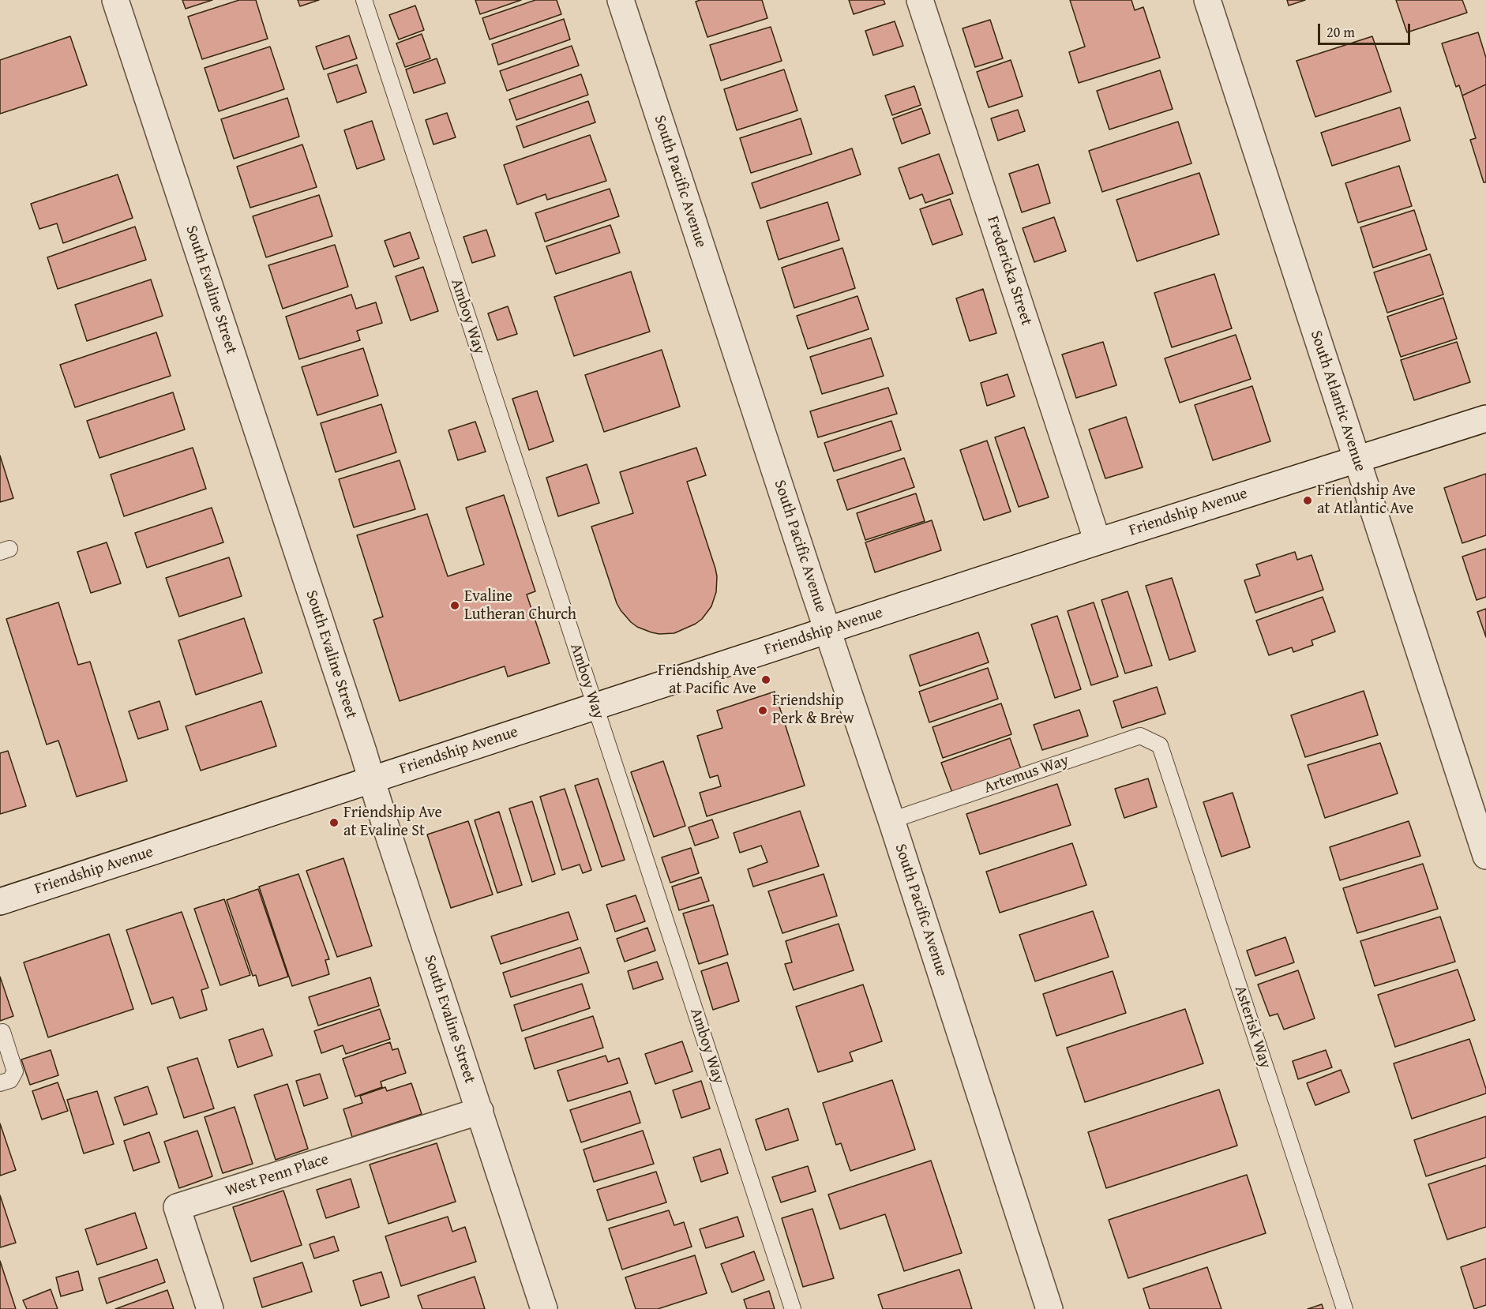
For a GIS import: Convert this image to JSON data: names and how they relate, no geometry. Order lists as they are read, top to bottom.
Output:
{
  "streets": {
    "street": [
      "South Pacific Avenue",
      "Fredericka Street",
      "South Evaline Street",
      "South Atlantic Avenue",
      "Friendship Avenue",
      "West Penn Place"
    ],
    "lane": ["Amboy Way", "Artemus Way", "Asterisk Way"]
  },
  "crossings": [
    ["South Pacific Avenue", "Friendship Avenue"],
    ["South Pacific Avenue", "Artemus Way"],
    ["Fredericka Street", "Friendship Avenue"],
    ["South Evaline Street", "Friendship Avenue"],
    ["South Evaline Street", "West Penn Place"],
    ["Amboy Way", "Friendship Avenue"],
    ["South Atlantic Avenue", "Friendship Avenue"],
    ["Artemus Way", "Asterisk Way"]
  ],
  "places": [
    "Friendship Ave at Atlantic Ave",
    "Evaline Lutheran Church",
    "Friendship Ave at Pacific Ave",
    "Friendship Perk & Brew",
    "Friendship Ave at Evaline St"
  ],
  "scale_bar": "20 m"
}
